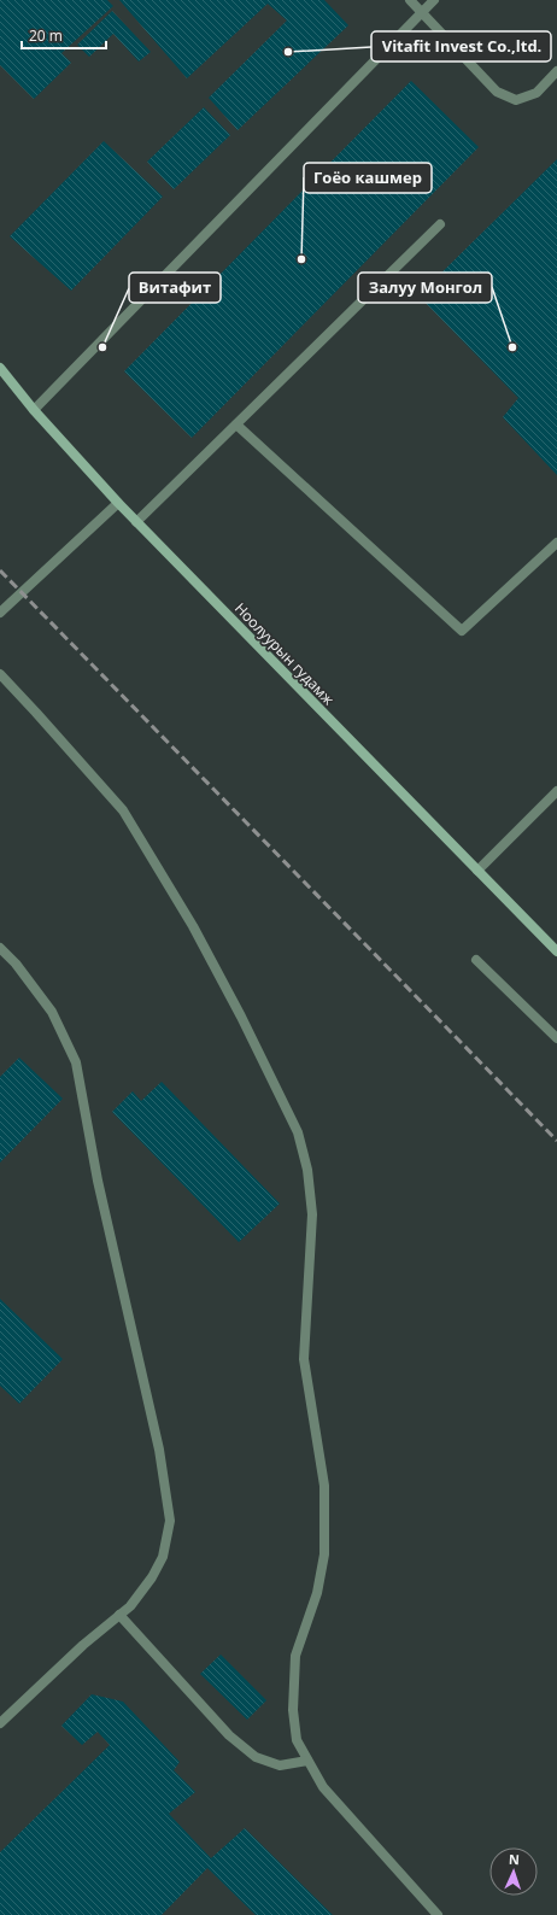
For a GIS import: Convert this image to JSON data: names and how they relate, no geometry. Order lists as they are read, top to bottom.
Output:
{
  "streets": {
    "street": ["Ноолуурын гудамж"]
  },
  "places": [
    "Vitafit Invest Co.,ltd.",
    "Гоёо кашмер",
    "Витафит",
    "Залуу Монгол"
  ],
  "scale_bar": "20 m",
  "north": "top"
}
